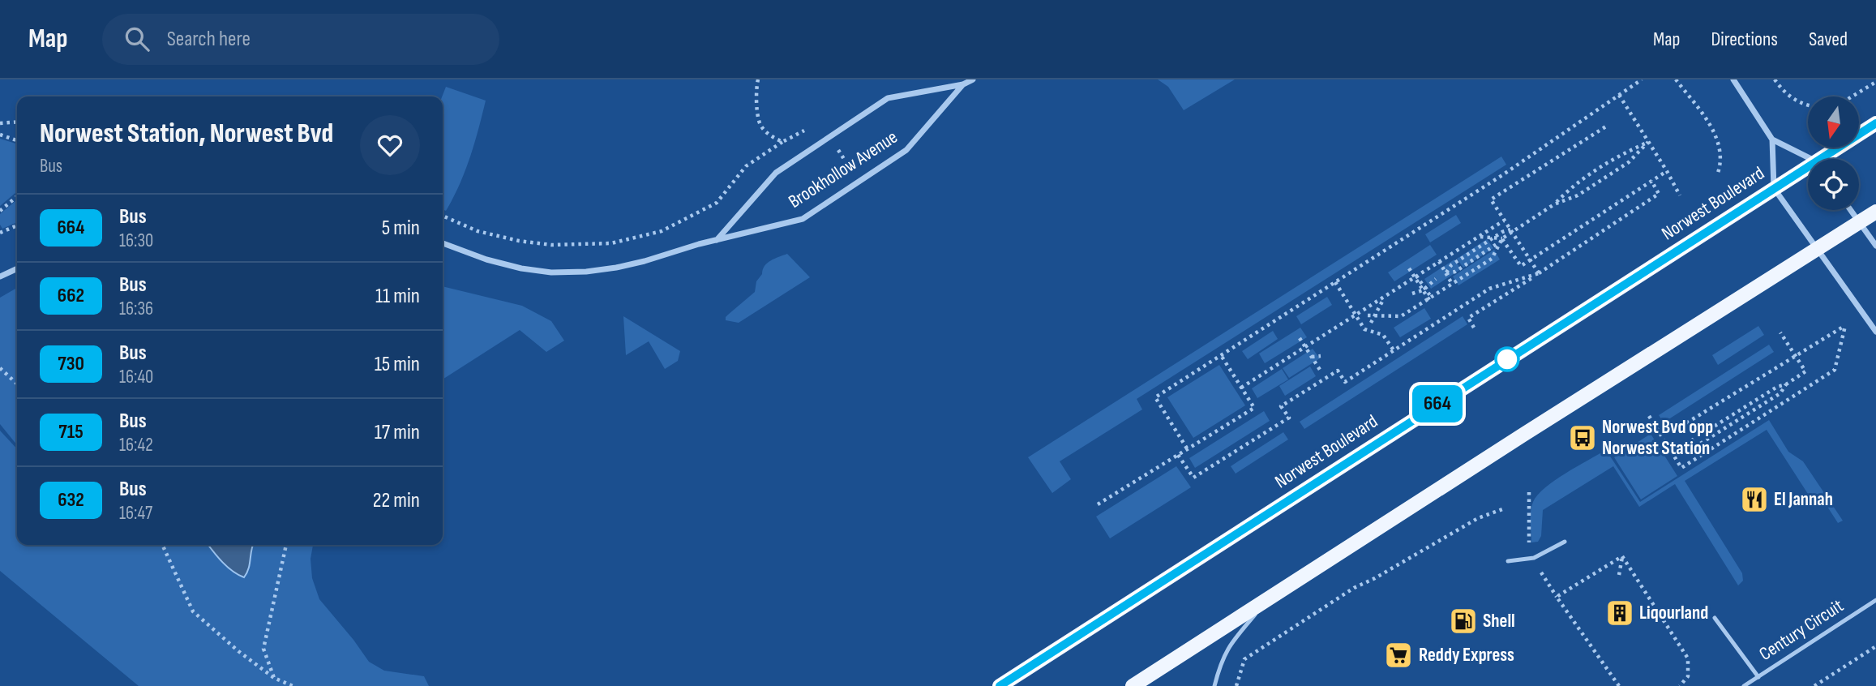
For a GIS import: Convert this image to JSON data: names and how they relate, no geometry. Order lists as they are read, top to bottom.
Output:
{
  "streets": {
    "main road": ["Norwest Boulevard"],
    "street": ["Brookhollow Avenue"],
    "lane": ["Century Circuit"]
  },
  "places": {
    "bus stop": ["Norwest Bvd opp Norwest Station"],
    "restaurant": ["El Jannah"],
    "building": ["Liqourland"],
    "fuel station": ["Shell"],
    "supermarket": ["Reddy Express"]
  },
  "lines": ["bus line 664"],
  "north": "bottom",
  "page": {
    "header": "Map",
    "search": "Search here",
    "nav": ["Map", "Directions", "Saved"],
    "on_map": "664",
    "heading": ["Norwest Station, Norwest Bvd", "Bus"],
    "list": [
      {
        "mark": "664",
        "name": "Bus",
        "note": "16:30",
        "value": "5 min"
      },
      {
        "mark": "662",
        "name": "Bus",
        "note": "16:36",
        "value": "11 min"
      },
      {
        "mark": "730",
        "name": "Bus",
        "note": "16:40",
        "value": "15 min"
      },
      {
        "mark": "715",
        "name": "Bus",
        "note": "16:42",
        "value": "17 min"
      },
      {
        "mark": "632",
        "name": "Bus",
        "note": "16:47",
        "value": "22 min"
      }
    ]
  }
}
